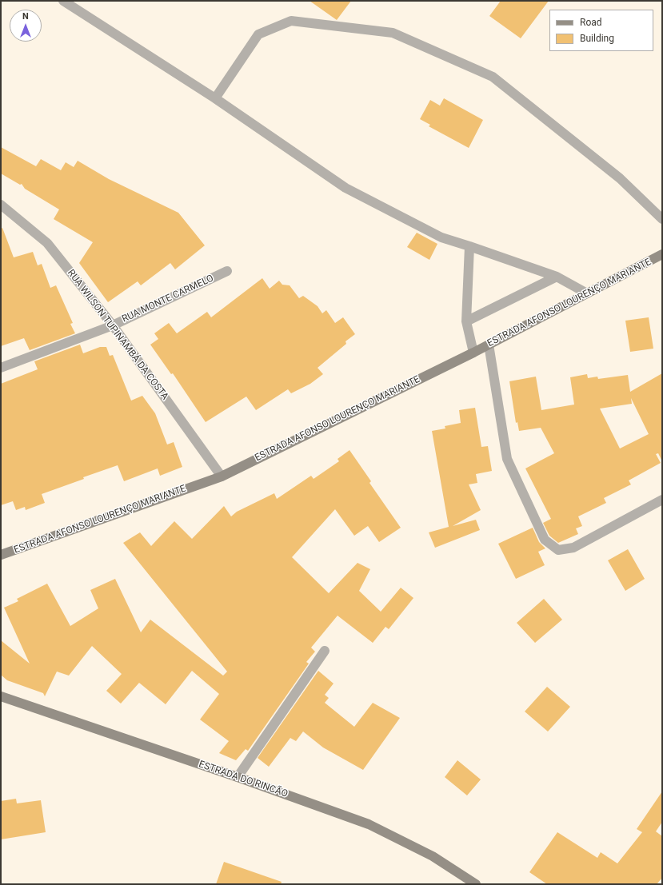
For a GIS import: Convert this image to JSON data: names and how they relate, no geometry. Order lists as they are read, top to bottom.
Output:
{
  "streets": {
    "main road": ["ESTRADA AFONSO LOURENÇO MARIANTE", "ESTRADA DO RINCÃO"],
    "street": ["RUA MONTE CARMELO", "RUA WILSON TUPINAMBÁ DA COSTA"]
  },
  "crossings": [
    ["RUA MONTE CARMELO", "RUA WILSON TUPINAMBÁ DA COSTA"],
    ["ESTRADA AFONSO LOURENÇO MARIANTE", "RUA WILSON TUPINAMBÁ DA COSTA"]
  ],
  "legend": ["Road", "Building"],
  "north": "top"
}
